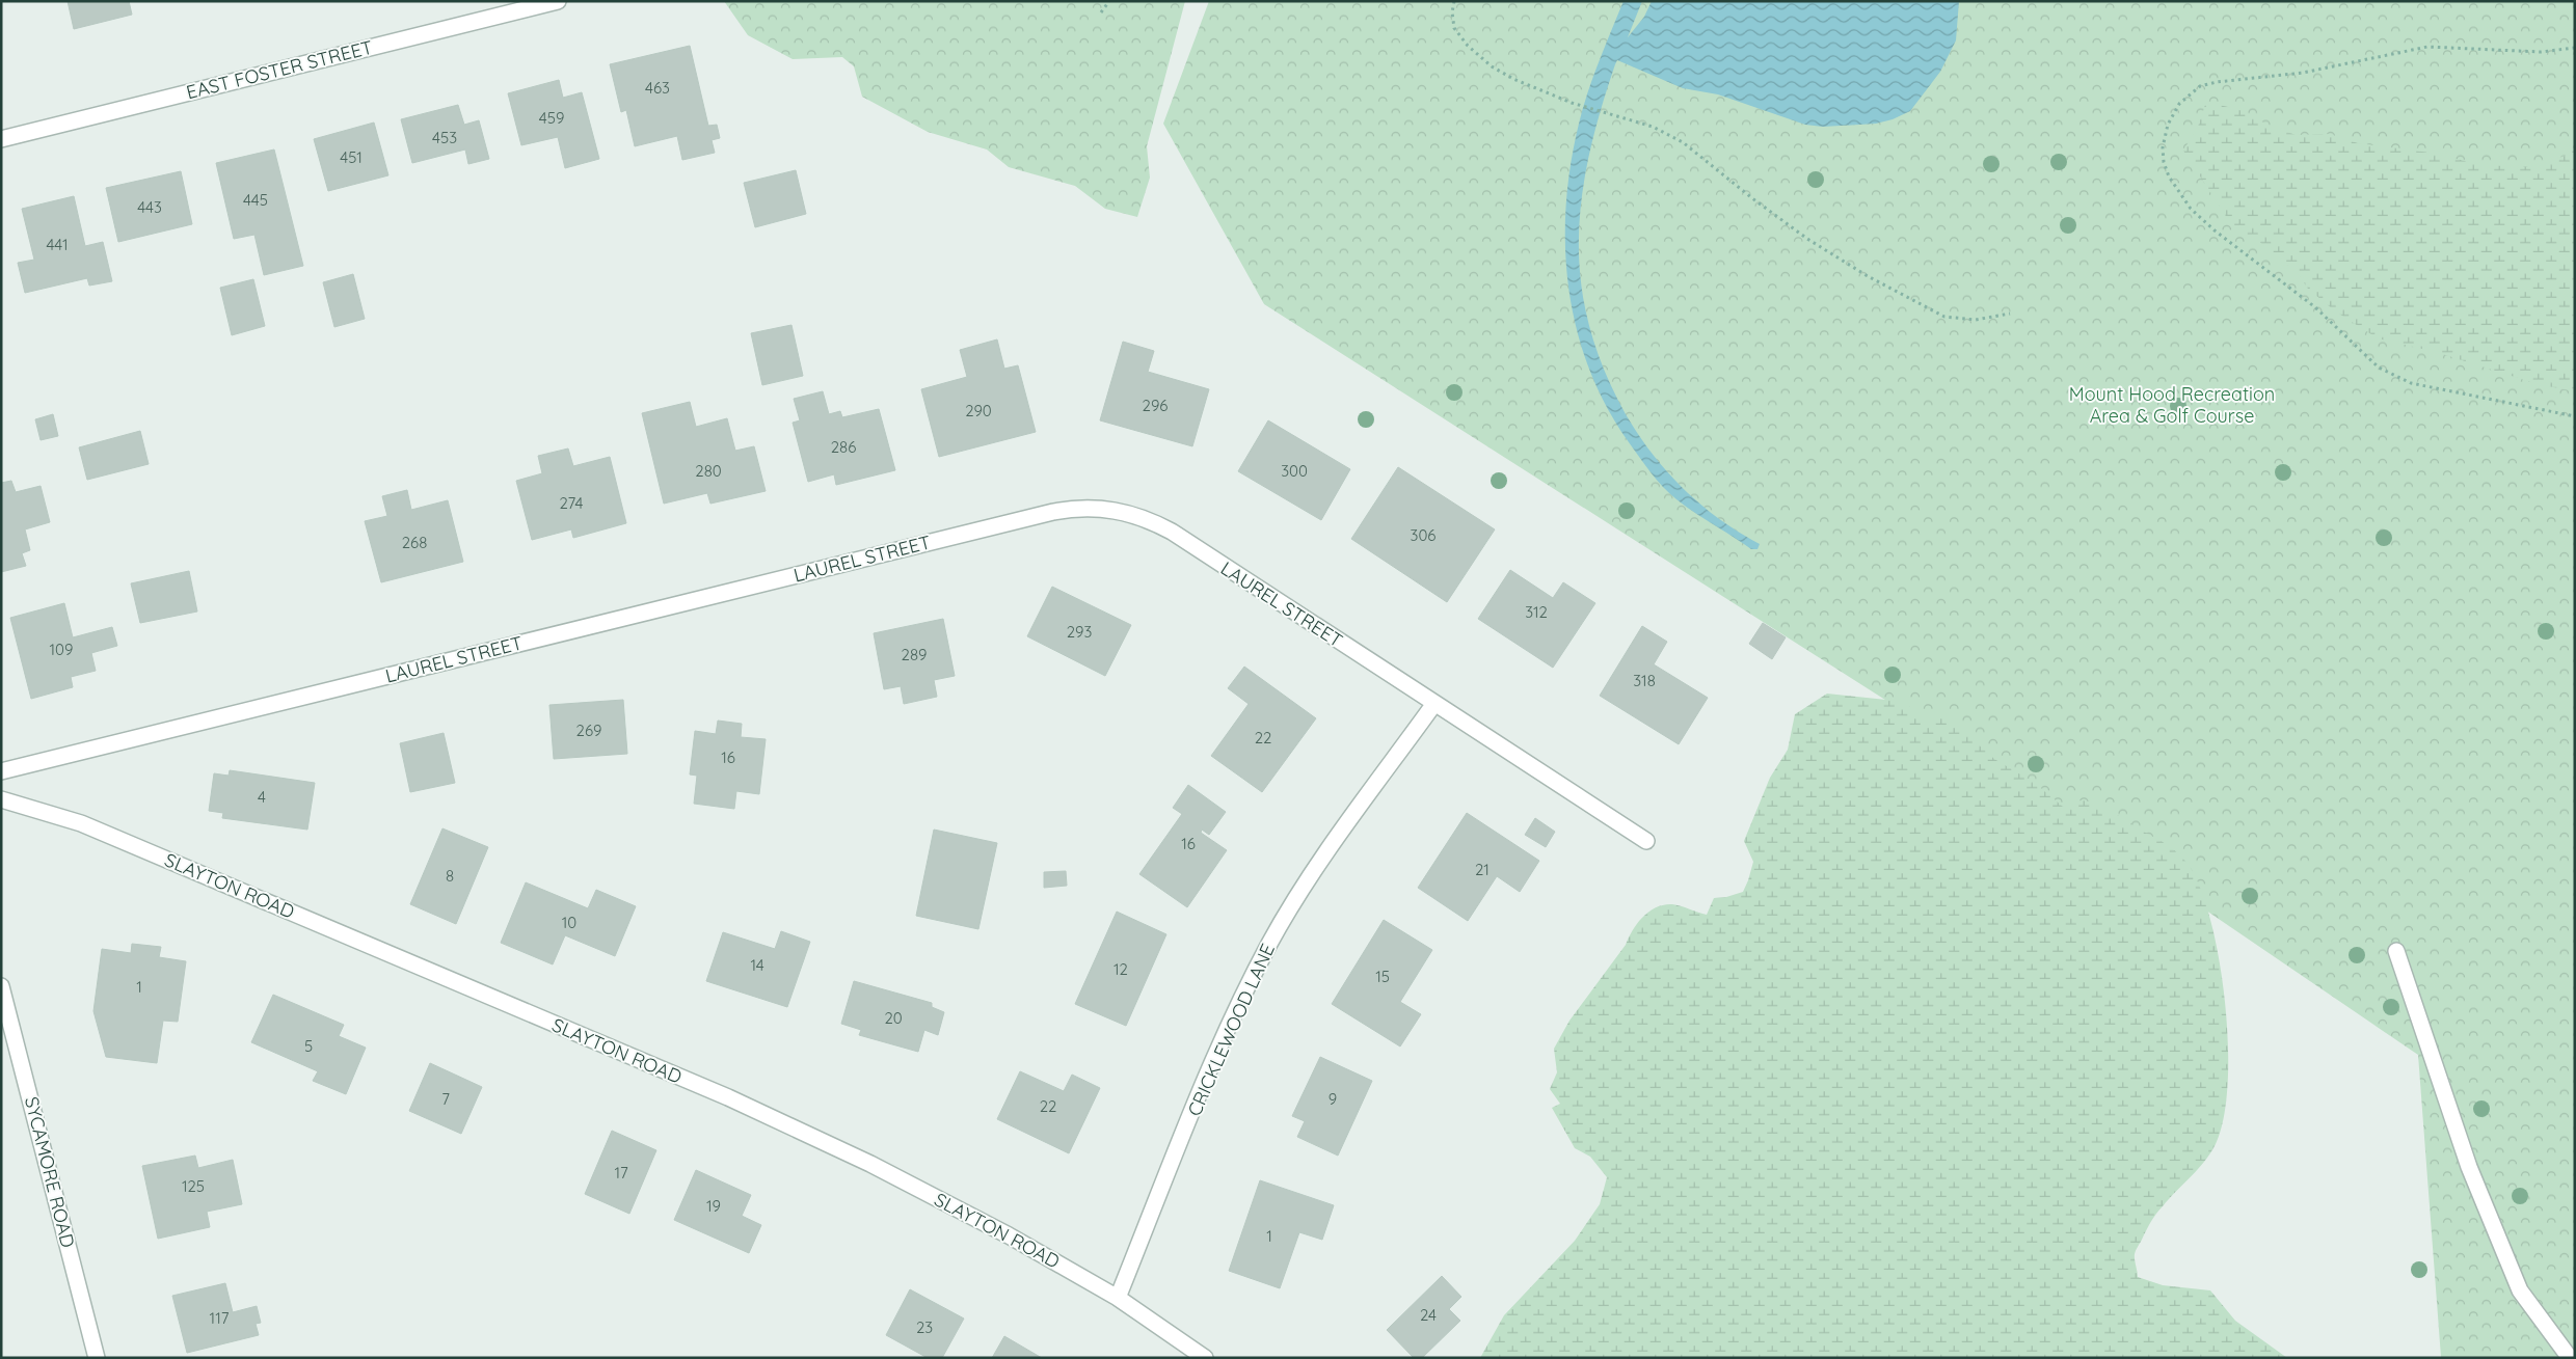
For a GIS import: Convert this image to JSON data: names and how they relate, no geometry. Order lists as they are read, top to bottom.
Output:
{
  "streets": {
    "street": [
      "EAST FOSTER STREET",
      "LAUREL STREET",
      "SLAYTON ROAD",
      "CRICKLEWOOD LANE",
      "SYCAMORE ROAD"
    ]
  },
  "crossings": [
    ["LAUREL STREET", "CRICKLEWOOD LANE"],
    ["SLAYTON ROAD", "CRICKLEWOOD LANE"]
  ],
  "parks": ["Mount Hood Recreation Area & Golf Course"],
  "house_numbers": [
    "463",
    "459",
    "453",
    "451",
    "445",
    "443",
    "441",
    "296",
    "290",
    "286",
    "280",
    "300",
    "274",
    "306",
    "268",
    "312",
    "293",
    "109",
    "289",
    "318",
    "269",
    "22",
    "16",
    "4",
    "16",
    "21",
    "8",
    "10",
    "14",
    "12",
    "15",
    "1",
    "20",
    "5",
    "7",
    "9",
    "22",
    "17",
    "125",
    "19",
    "1",
    "24",
    "117",
    "23"
  ]
}
